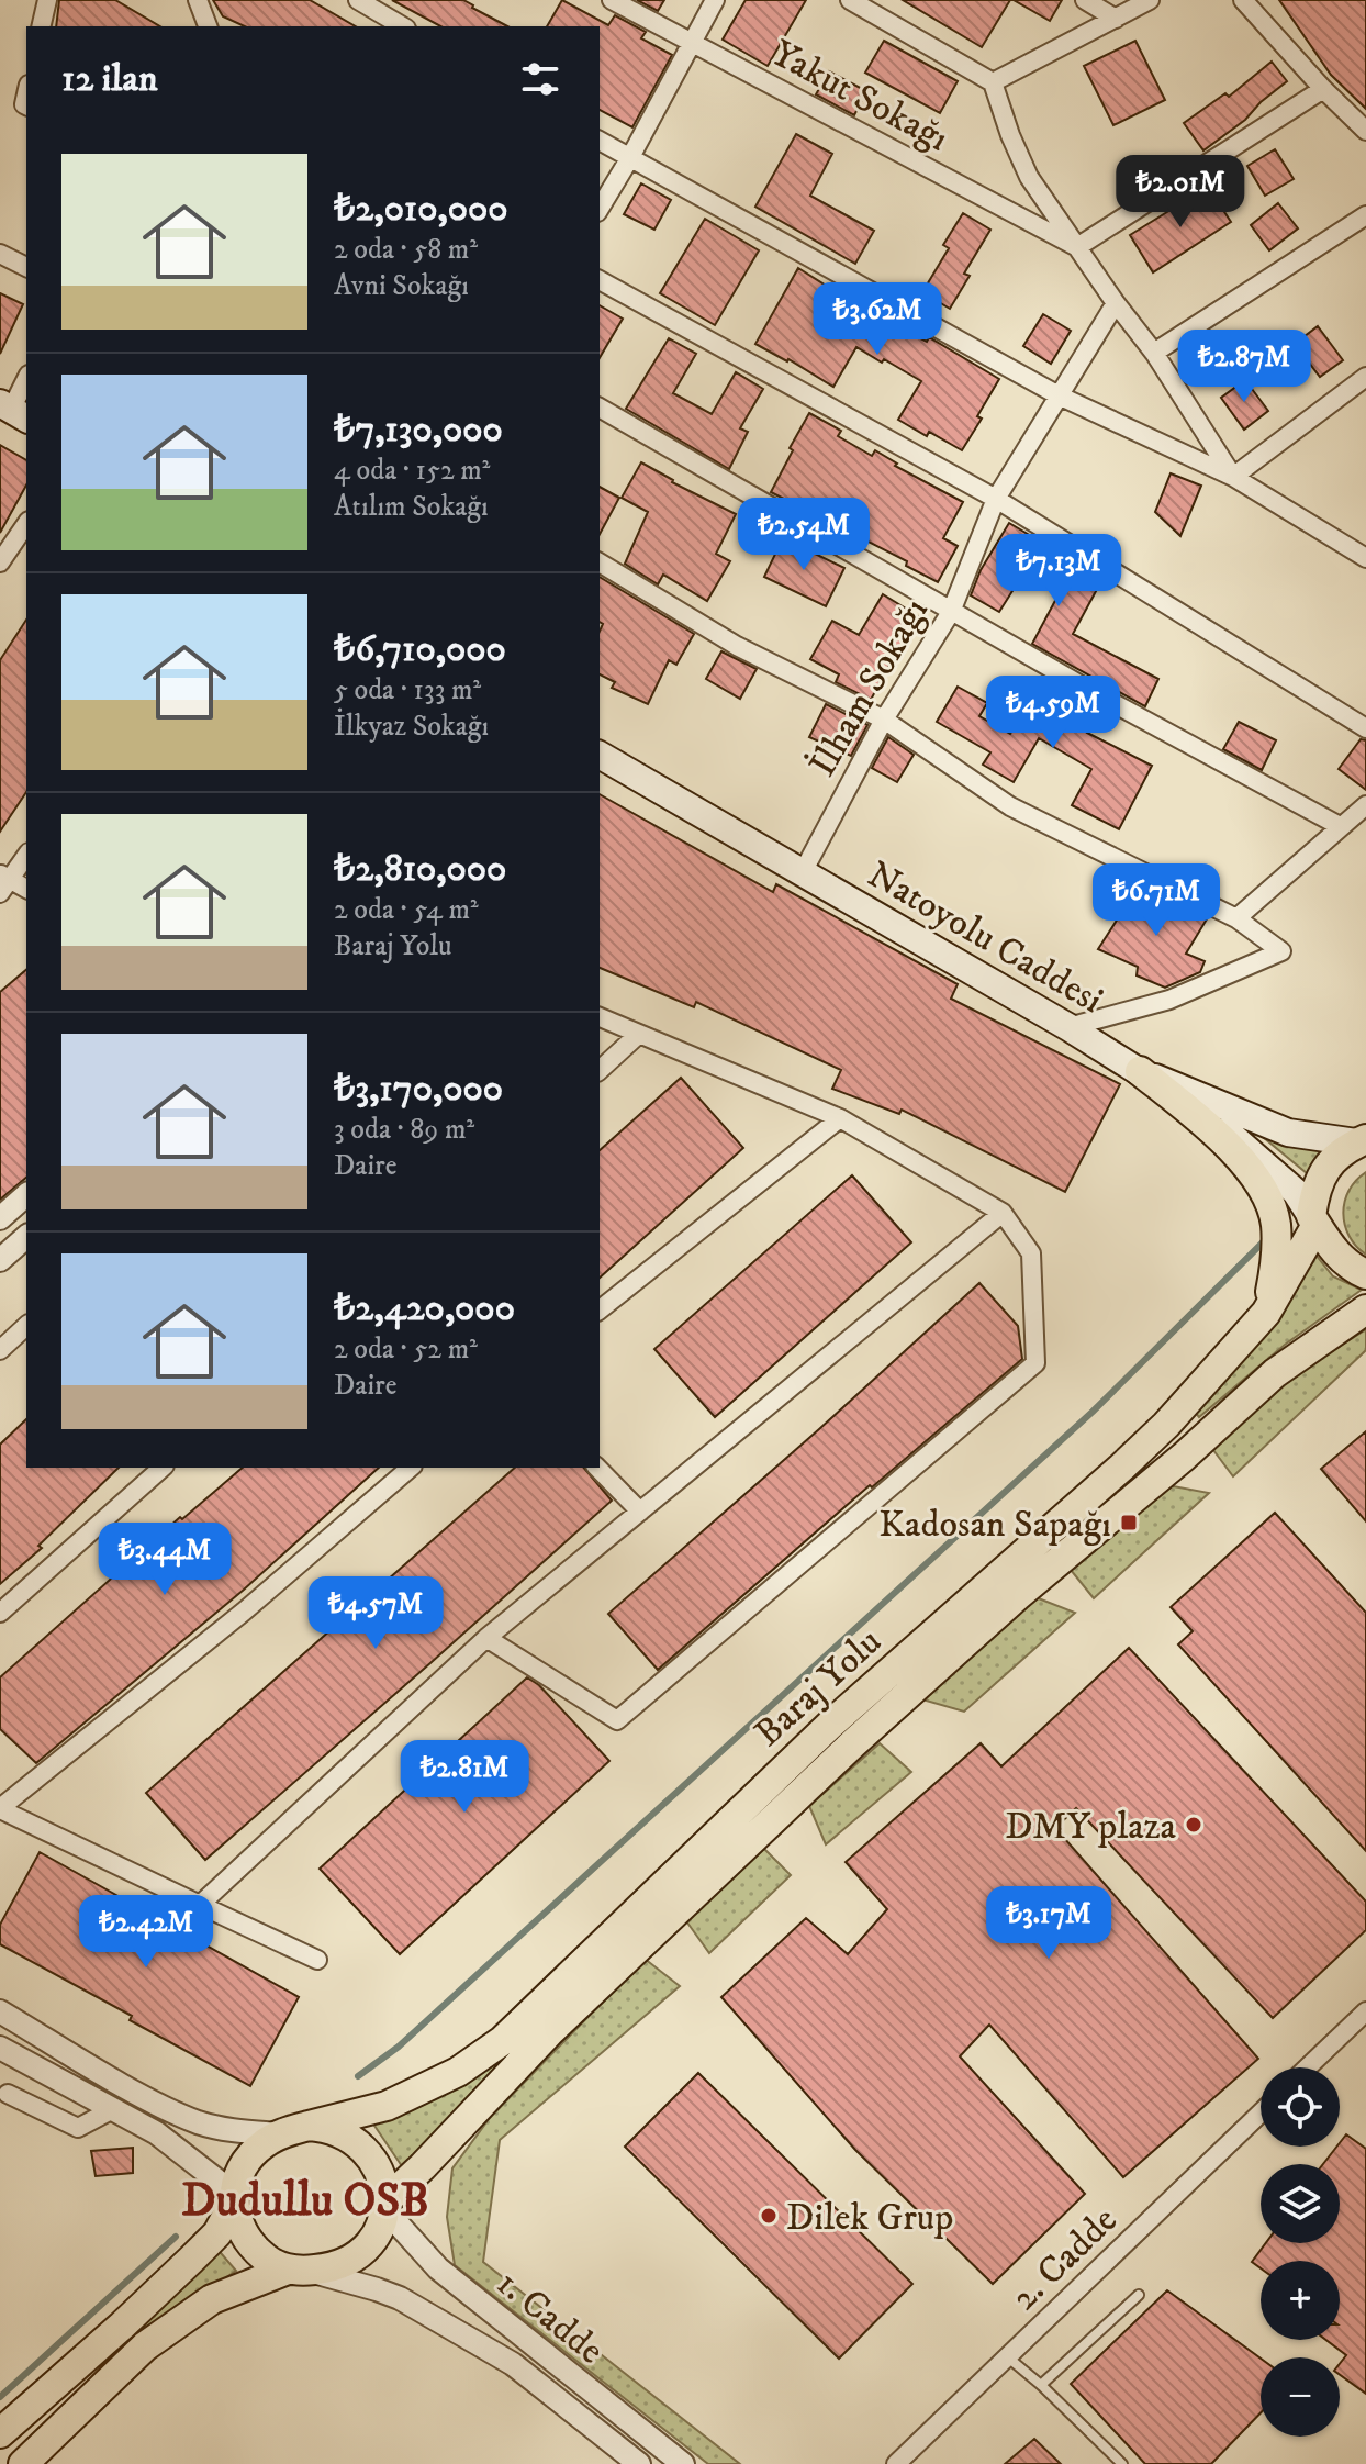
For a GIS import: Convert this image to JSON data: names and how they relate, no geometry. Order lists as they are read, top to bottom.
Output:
{
  "streets": {
    "main road": ["Natoyolu Caddesi", "Baraj Yolu"],
    "street": [
      "Yakut Sokağı",
      "İlham Sokağı",
      "2. Cadde",
      "1. Cadde"
    ]
  },
  "crossings": [
    ["İlham Sokağı", "Natoyolu Caddesi"],
    ["Natoyolu Caddesi", "Baraj Yolu"],
    ["Baraj Yolu", "1. Cadde"]
  ],
  "districts": ["Dudullu OSB"],
  "places": {
    "transit": ["Kadosan Sapağı"],
    "other": ["DMY plaza", "Dilek Grup"]
  },
  "page": {
    "heading": "12 ilan",
    "list": [
      {
        "name": "₺2,010,000",
        "note": "2 oda · 58 m² · Avni Sokağı"
      },
      {
        "name": "₺7,130,000",
        "note": "4 oda · 152 m² · Atılım Sokağı"
      },
      {
        "name": "₺6,710,000",
        "note": "5 oda · 133 m² · İlkyaz Sokağı"
      },
      {
        "name": "₺2,810,000",
        "note": "2 oda · 54 m² · Baraj Yolu"
      },
      {
        "name": "₺3,170,000",
        "note": "3 oda · 89 m² · Daire"
      },
      {
        "name": "₺2,420,000",
        "note": "2 oda · 52 m² · Daire"
      }
    ],
    "price": [
      "₺2.01M",
      "₺3.62M",
      "₺2.87M",
      "₺2.54M",
      "₺7.13M",
      "₺4.59M",
      "₺6.71M",
      "₺3.44M",
      "₺4.57M",
      "₺2.81M",
      "₺3.17M",
      "₺2.42M"
    ],
    "map_buttons": ["+", "−"]
  }
}
